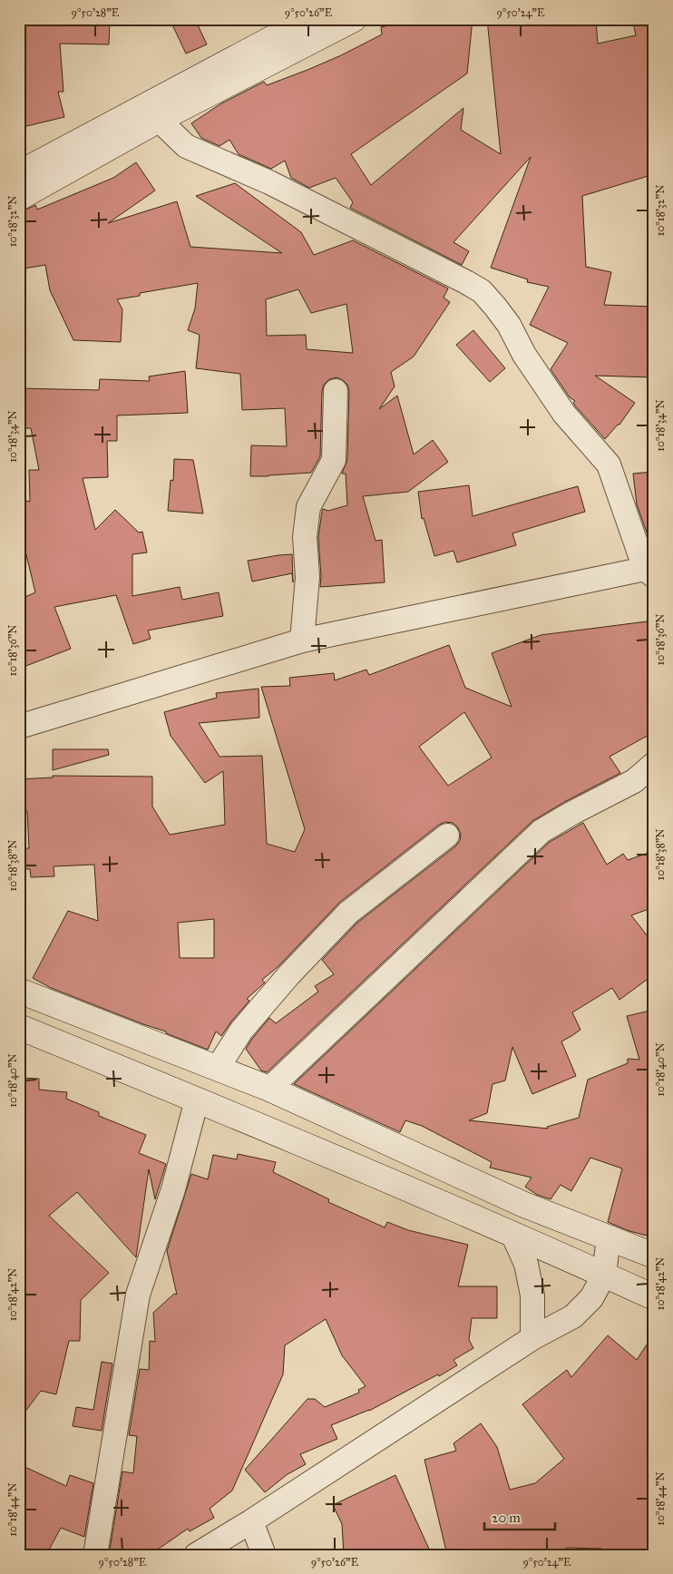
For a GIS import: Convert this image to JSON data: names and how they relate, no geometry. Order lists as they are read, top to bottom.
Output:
{
  "scale_bar": "20 m",
  "coordinates": [
    "9°50'28\"E",
    "9°50'26\"E",
    "9°50'24\"E",
    "10°18'32\"N",
    "10°18'34\"N",
    "10°18'36\"N",
    "10°18'38\"N",
    "10°18'40\"N",
    "10°18'42\"N",
    "10°18'44\"N"
  ]
}
